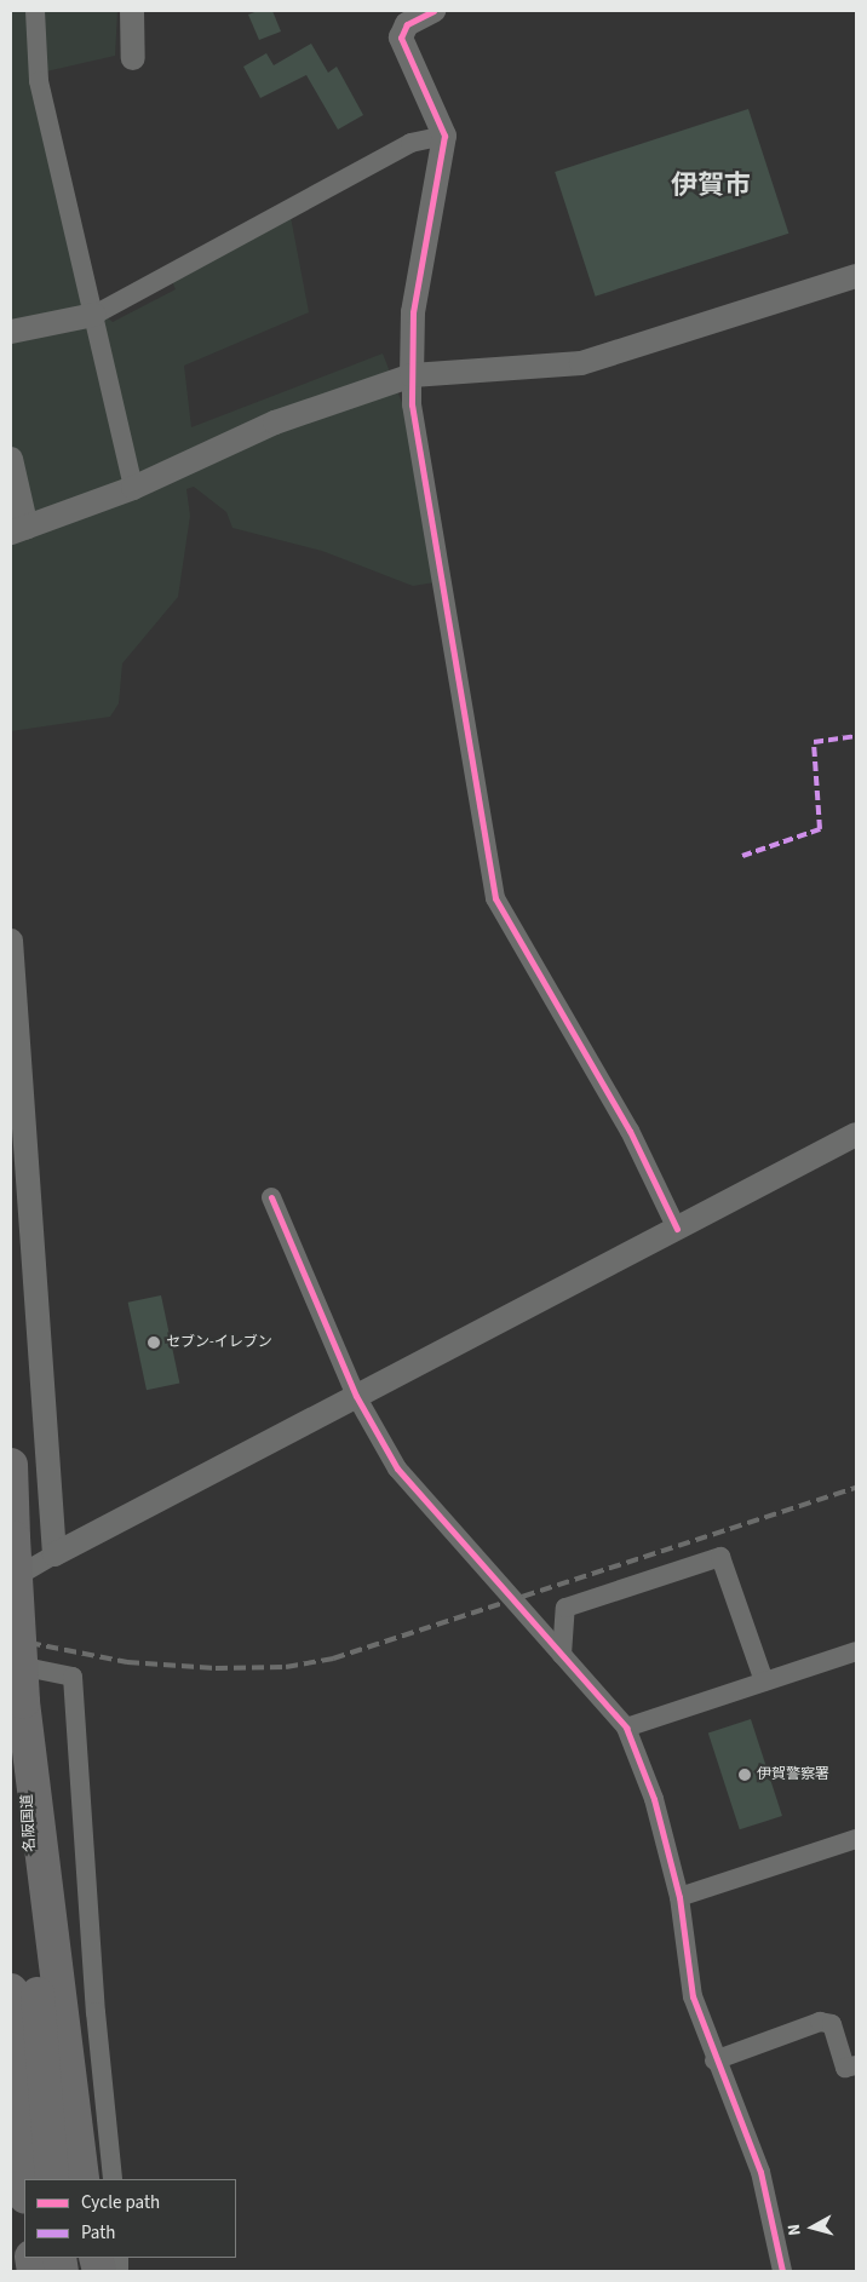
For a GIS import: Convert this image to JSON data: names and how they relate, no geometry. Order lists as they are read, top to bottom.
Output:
{
  "streets": {
    "highway": ["名阪国道"]
  },
  "districts": ["伊賀市"],
  "places": ["セブン-イレブン", "伊賀警察署"],
  "legend": ["Cycle path", "Path"],
  "north": "left"
}
